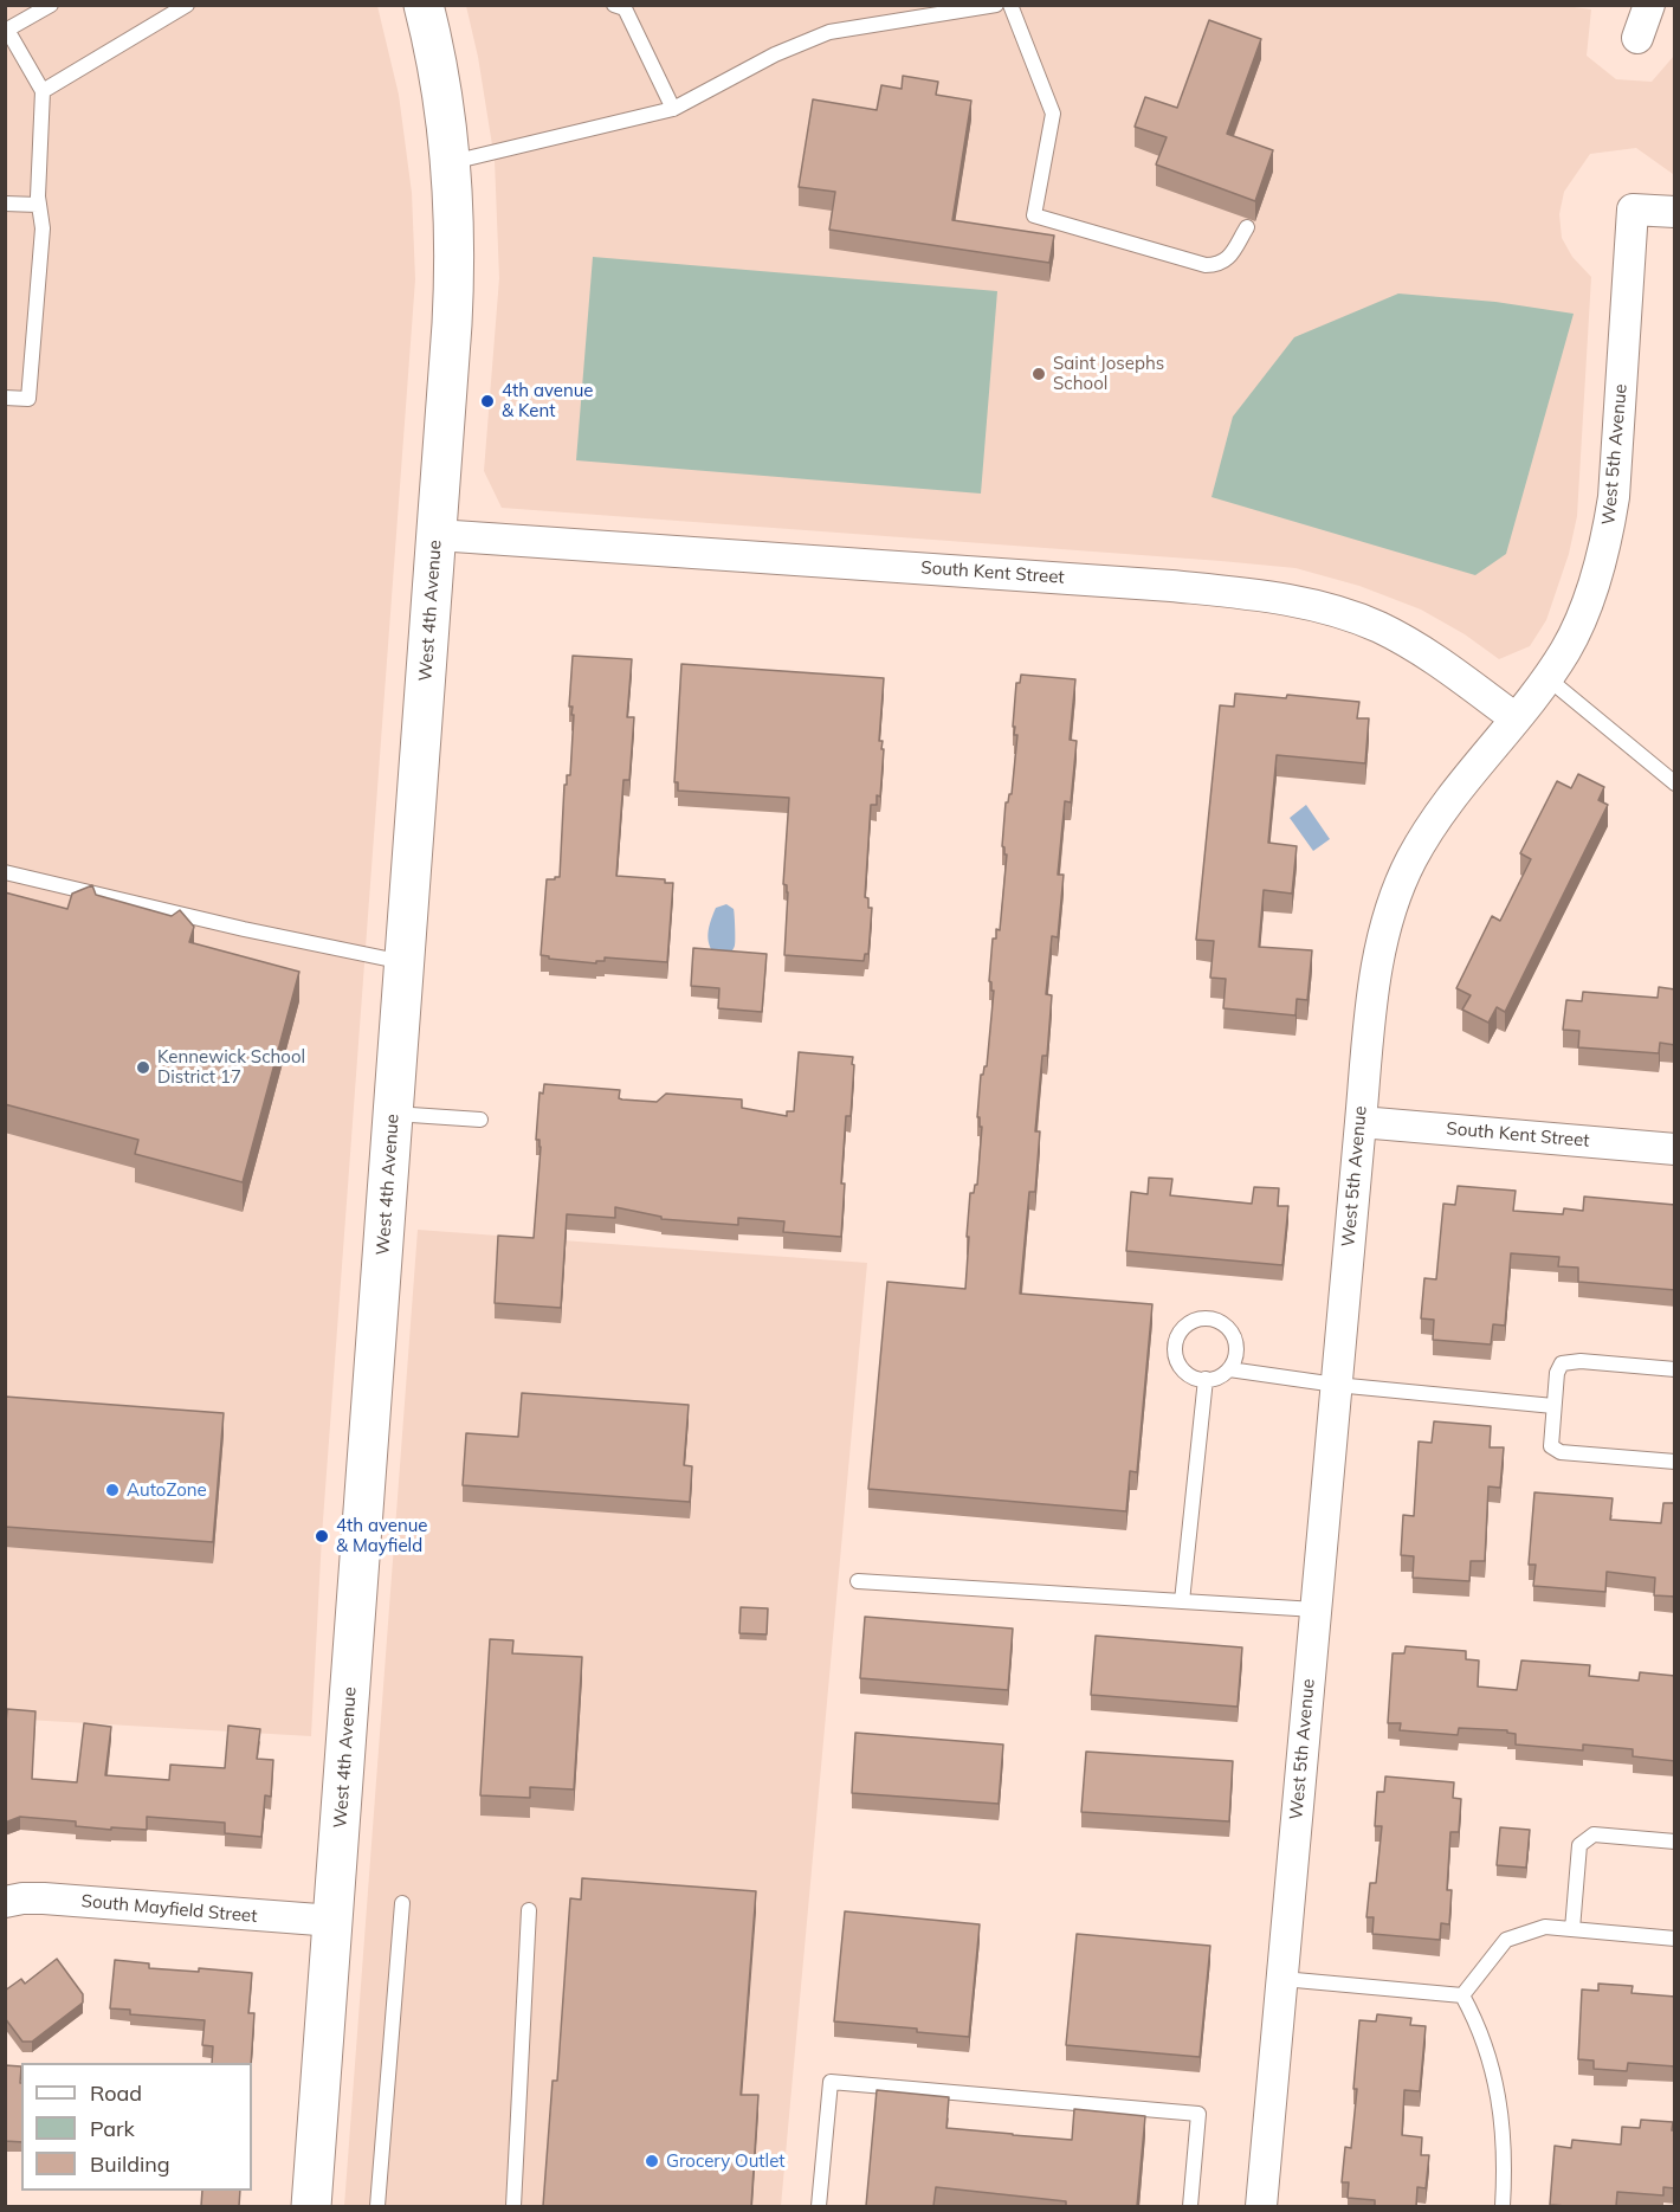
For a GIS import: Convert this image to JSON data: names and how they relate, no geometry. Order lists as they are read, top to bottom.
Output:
{
  "streets": {
    "main road": ["West 4th Avenue"],
    "street": ["West 5th Avenue", "South Kent Street", "South Mayfield Street"]
  },
  "crossings": [
    ["West 5th Avenue", "South Kent Street"],
    ["South Kent Street", "West 4th Avenue"],
    ["West 4th Avenue", "South Mayfield Street"]
  ],
  "places": [
    "Saint Josephs School",
    "4th avenue & Kent",
    "Kennewick School District 17",
    "AutoZone",
    "4th avenue & Mayfield",
    "Grocery Outlet"
  ],
  "legend": ["Road", "Park", "Building"]
}
